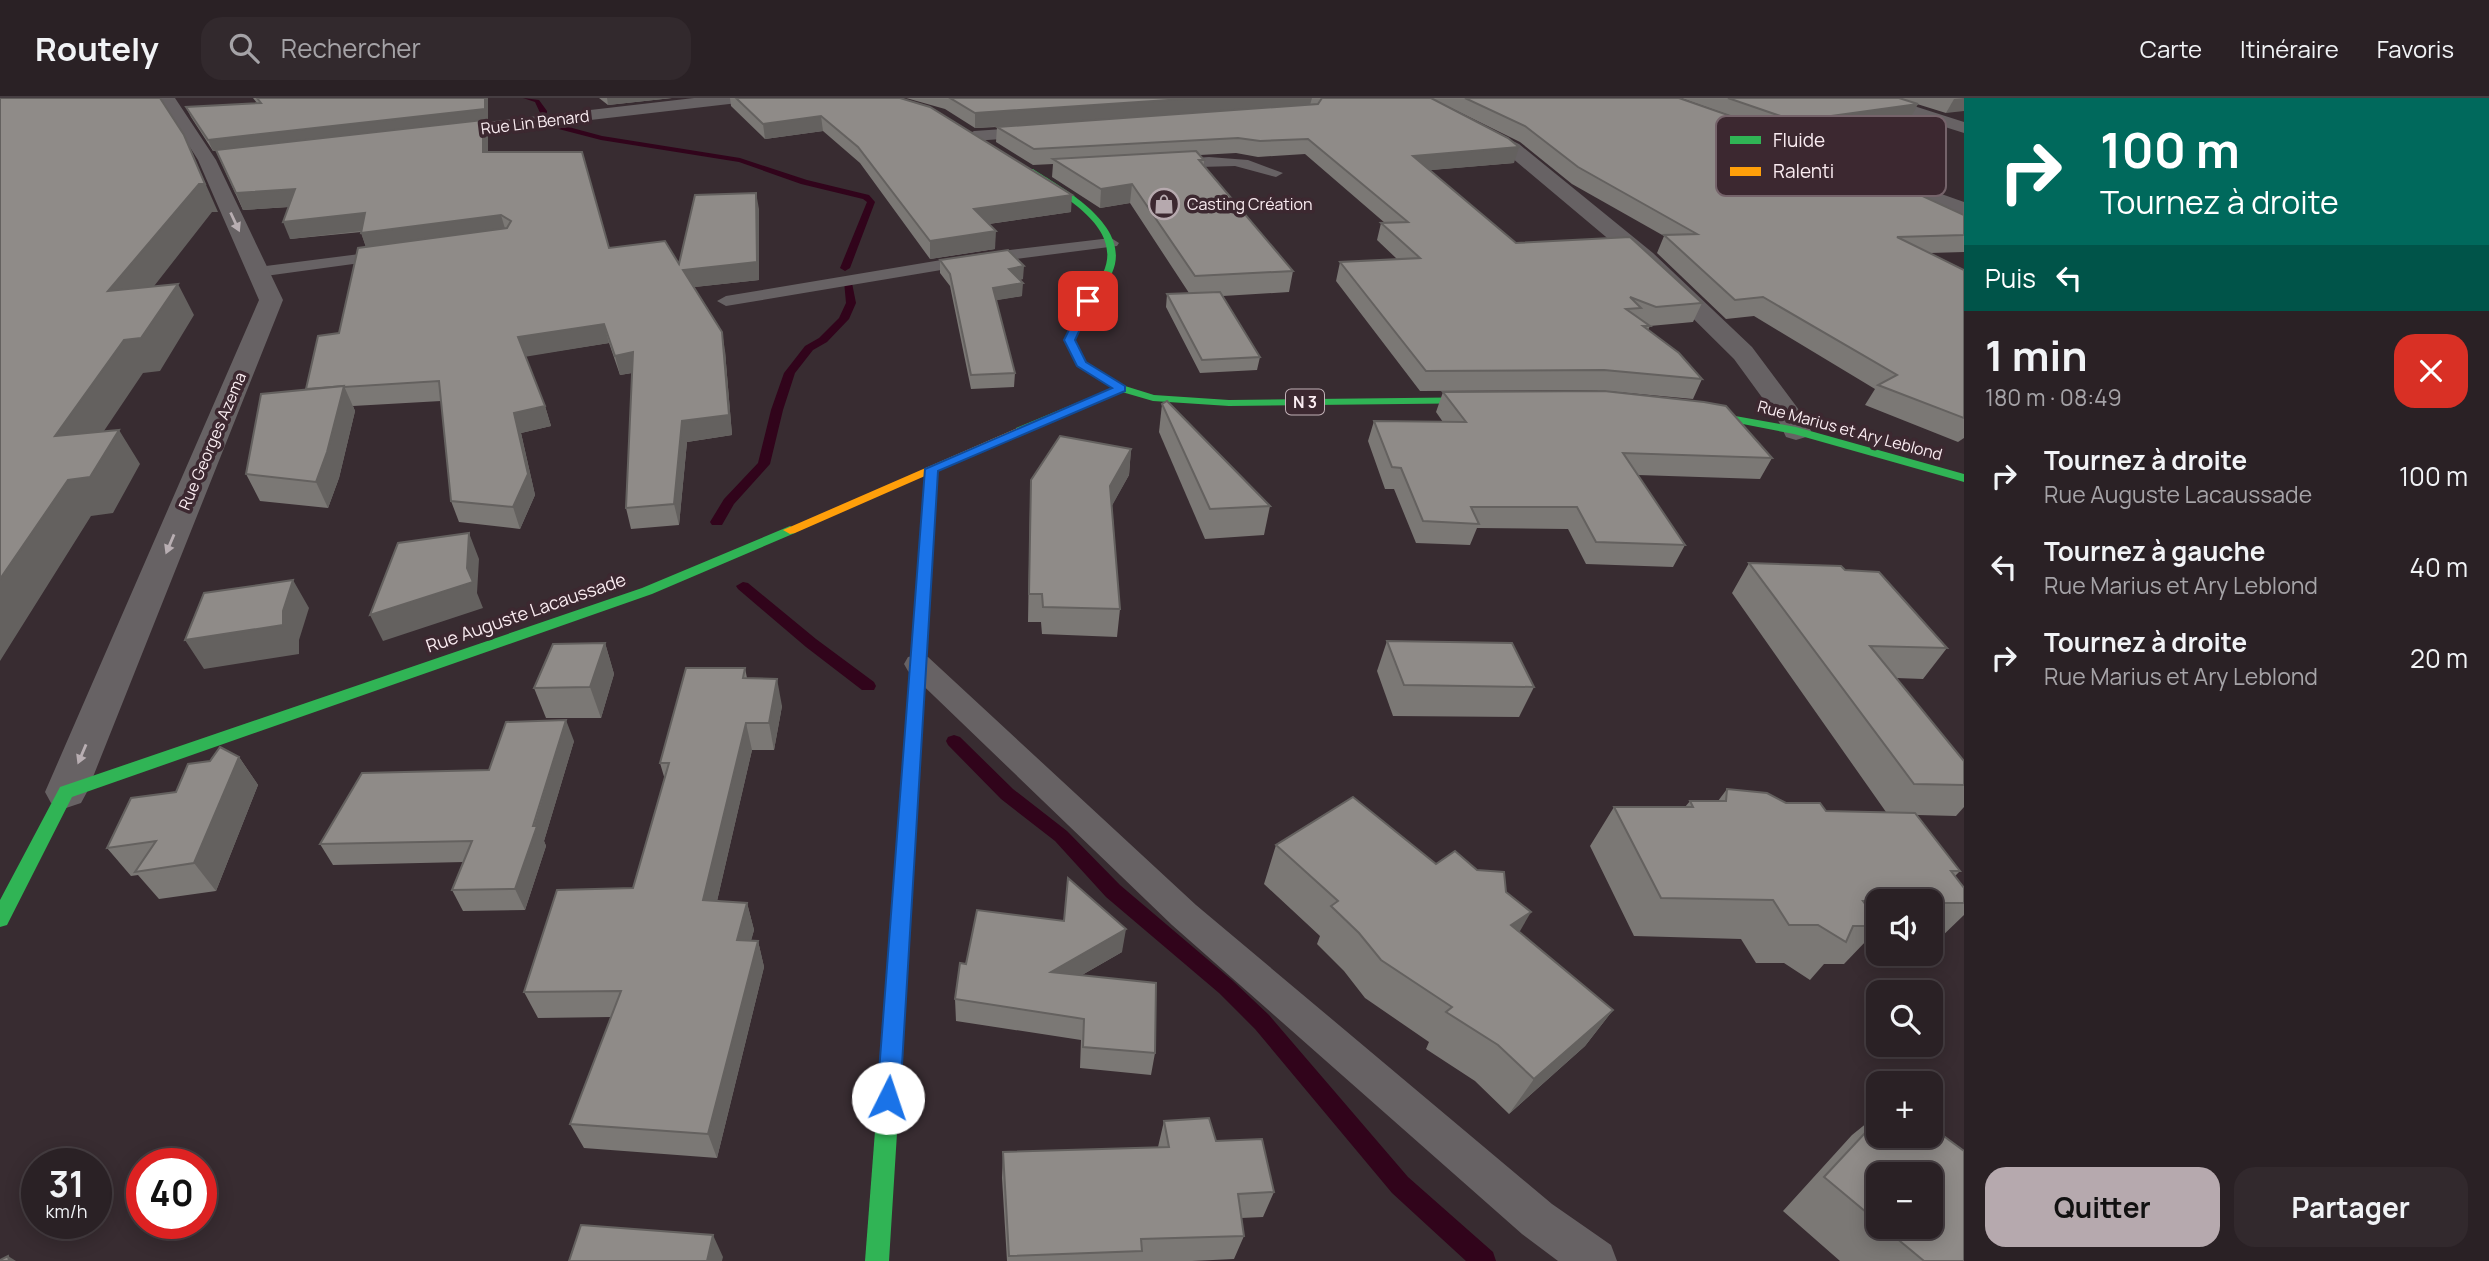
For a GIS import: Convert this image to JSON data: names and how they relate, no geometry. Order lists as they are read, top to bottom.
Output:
{
  "streets": {
    "street": [
      "Rue Lin Benard",
      "N 3",
      "Rue Marius et Ary Leblond",
      "Rue Georges Azema",
      "Rue Auguste Lacaussade"
    ]
  },
  "crossings": [
    ["N 3", "Rue Auguste Lacaussade"],
    ["Rue Georges Azema", "Rue Auguste Lacaussade"]
  ],
  "one_way": ["Rue Georges Azema"],
  "places": {
    "shop": ["Casting Création"]
  },
  "legend": ["Fluide", "Ralenti"],
  "page": {
    "header": "Routely",
    "search": "Rechercher",
    "nav": ["Carte", "Itinéraire", "Favoris"],
    "turn": ["100 m", "Tournez à droite"],
    "then": "Puis",
    "heading": ["1 min", "180 m · 08:49"],
    "list": [
      {
        "name": "Tournez à droite",
        "note": "Rue Auguste Lacaussade",
        "value": "100 m"
      },
      {
        "name": "Tournez à gauche",
        "note": "Rue Marius et Ary Leblond",
        "value": "40 m"
      },
      {
        "name": "Tournez à droite",
        "note": "Rue Marius et Ary Leblond",
        "value": "20 m"
      }
    ],
    "map_buttons": ["+", "−"],
    "speed": "31 km/h",
    "limit": "40",
    "buttons": ["Quitter", "Partager"]
  }
}
